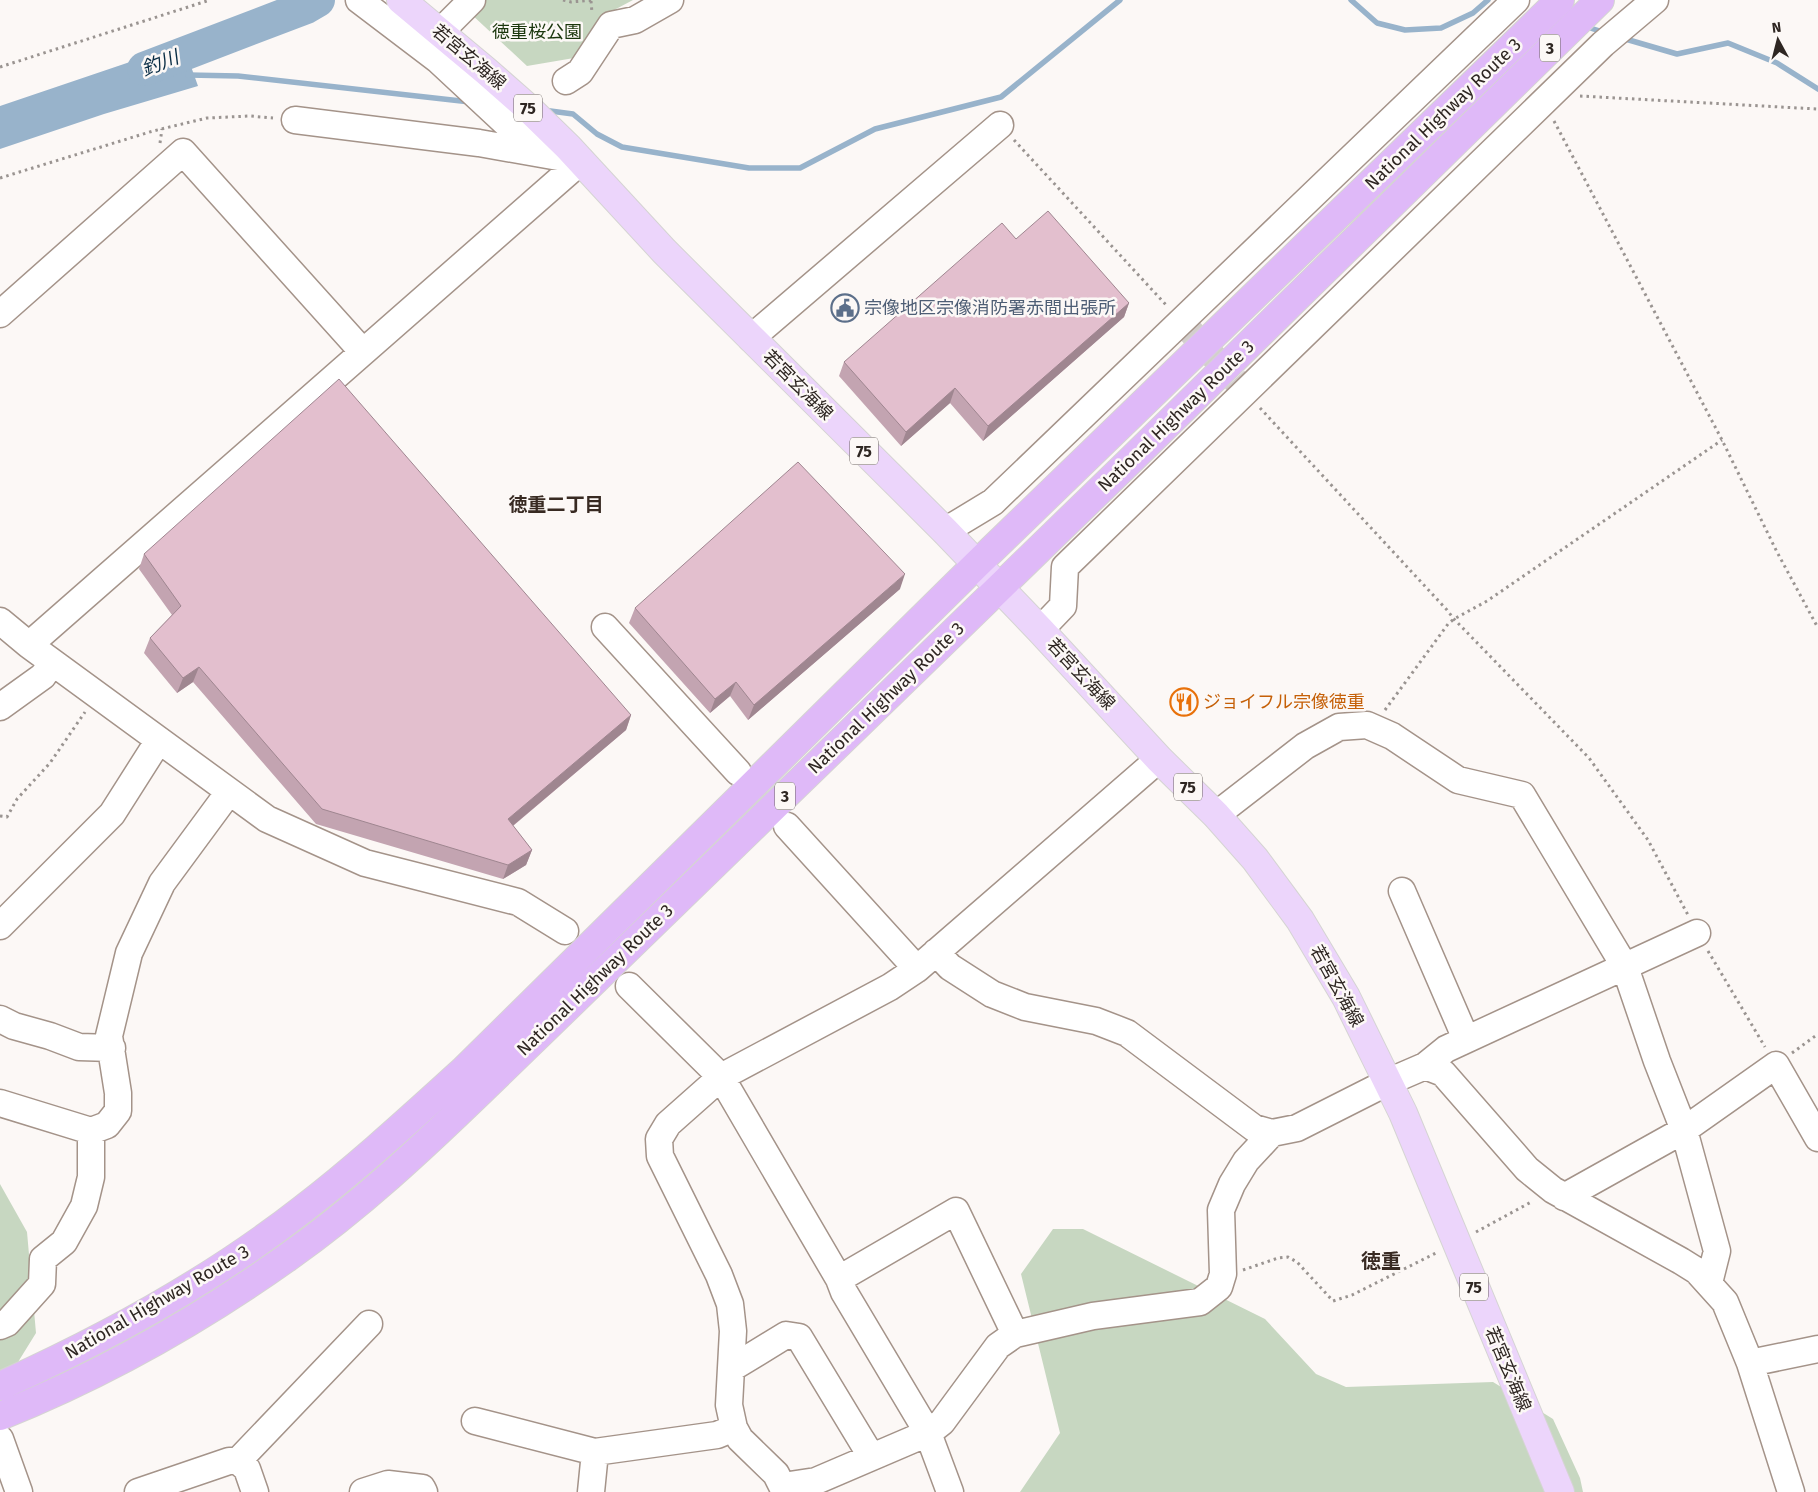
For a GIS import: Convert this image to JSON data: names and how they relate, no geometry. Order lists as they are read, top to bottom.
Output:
{
  "streets": {
    "highway": ["3", "National Highway Route 3"],
    "main road": ["若宮玄海線", "75"]
  },
  "crossings": [
    ["若宮玄海線", "National Highway Route 3"]
  ],
  "districts": ["徳重二丁目", "徳重"],
  "water": ["釣川"],
  "parks": ["徳重桜公園"],
  "places": {
    "public building": ["宗像地区宗像消防署赤間出張所"],
    "restaurant": ["ジョイフル宗像徳重"]
  },
  "north": "top"
}
